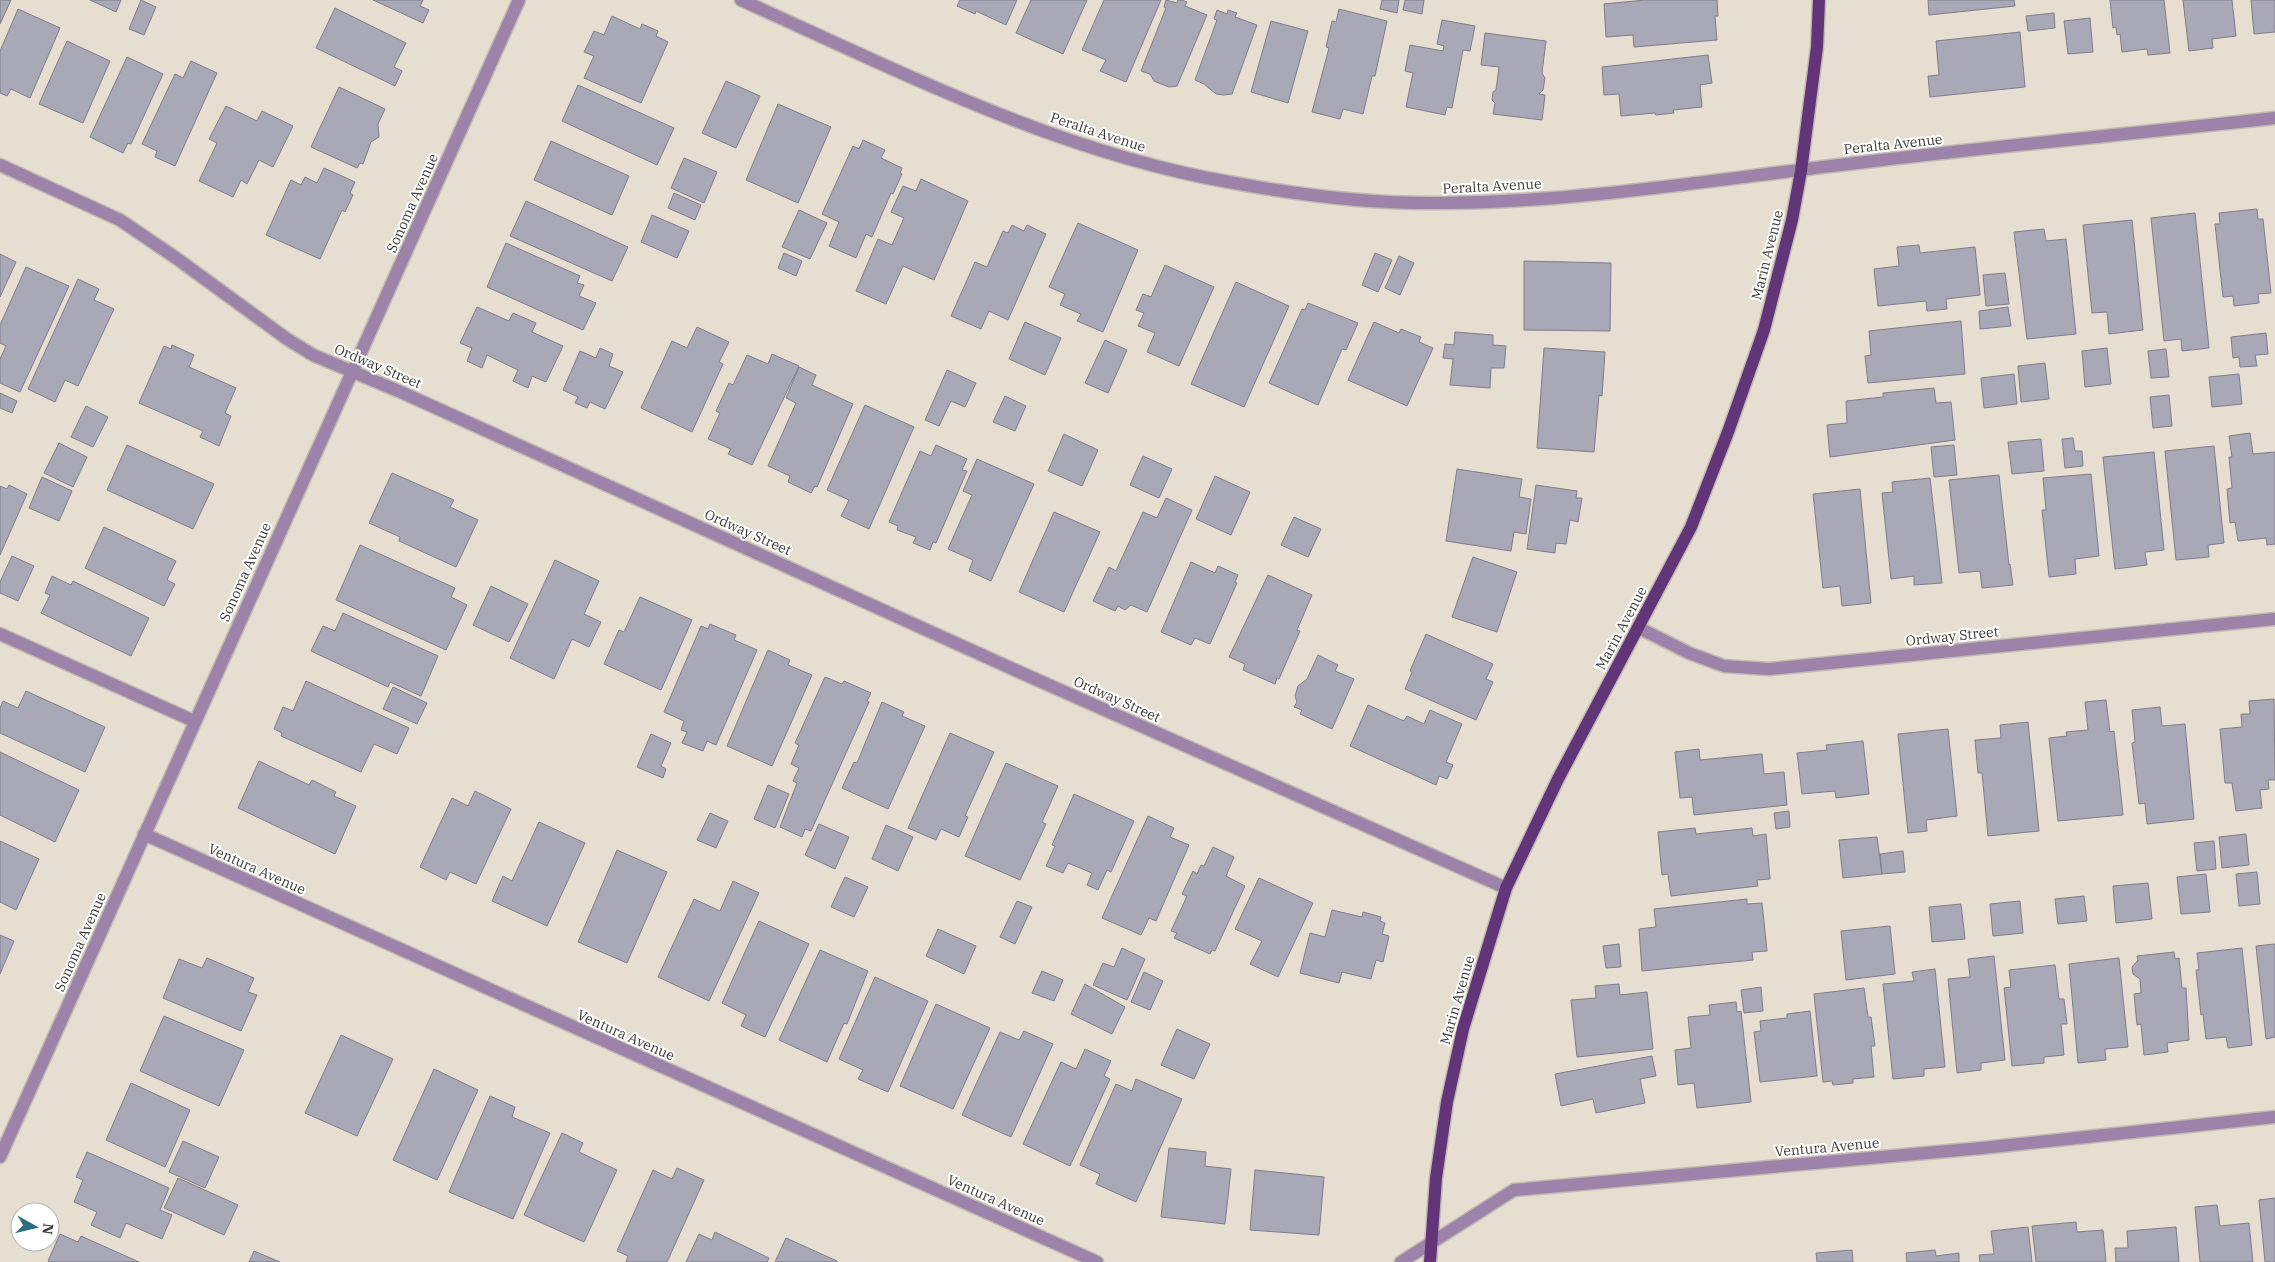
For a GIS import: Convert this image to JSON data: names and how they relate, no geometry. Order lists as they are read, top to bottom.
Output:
{
  "streets": {
    "main road": ["Marin Avenue"],
    "street": [
      "Peralta Avenue",
      "Sonoma Avenue",
      "Ordway Street",
      "Ventura Avenue"
    ]
  },
  "crossings": [
    ["Peralta Avenue", "Marin Avenue"],
    ["Sonoma Avenue", "Ordway Street"],
    ["Sonoma Avenue", "Ventura Avenue"],
    ["Marin Avenue", "Ordway Street"],
    ["Marin Avenue", "Ventura Avenue"]
  ],
  "north": "right"
}
